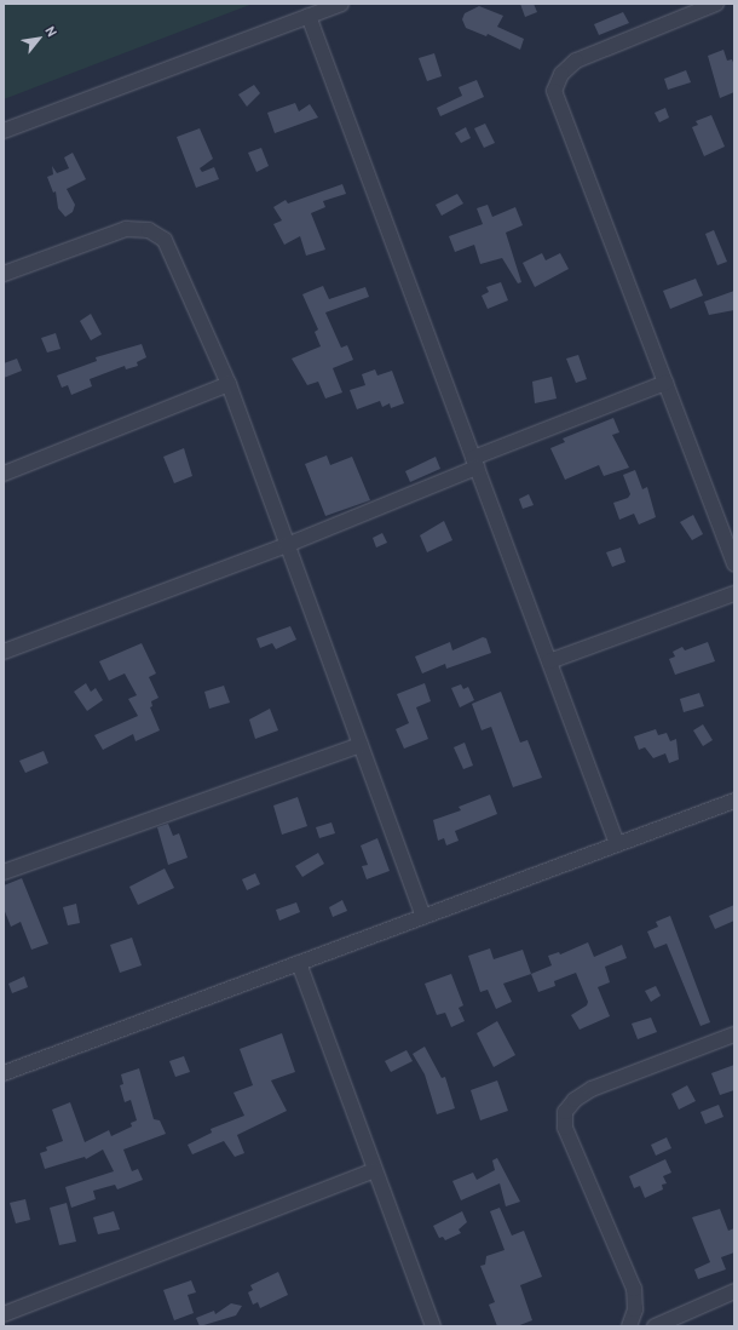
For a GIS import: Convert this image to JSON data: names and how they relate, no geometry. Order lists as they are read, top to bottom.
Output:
{
  "north": "top right"
}
